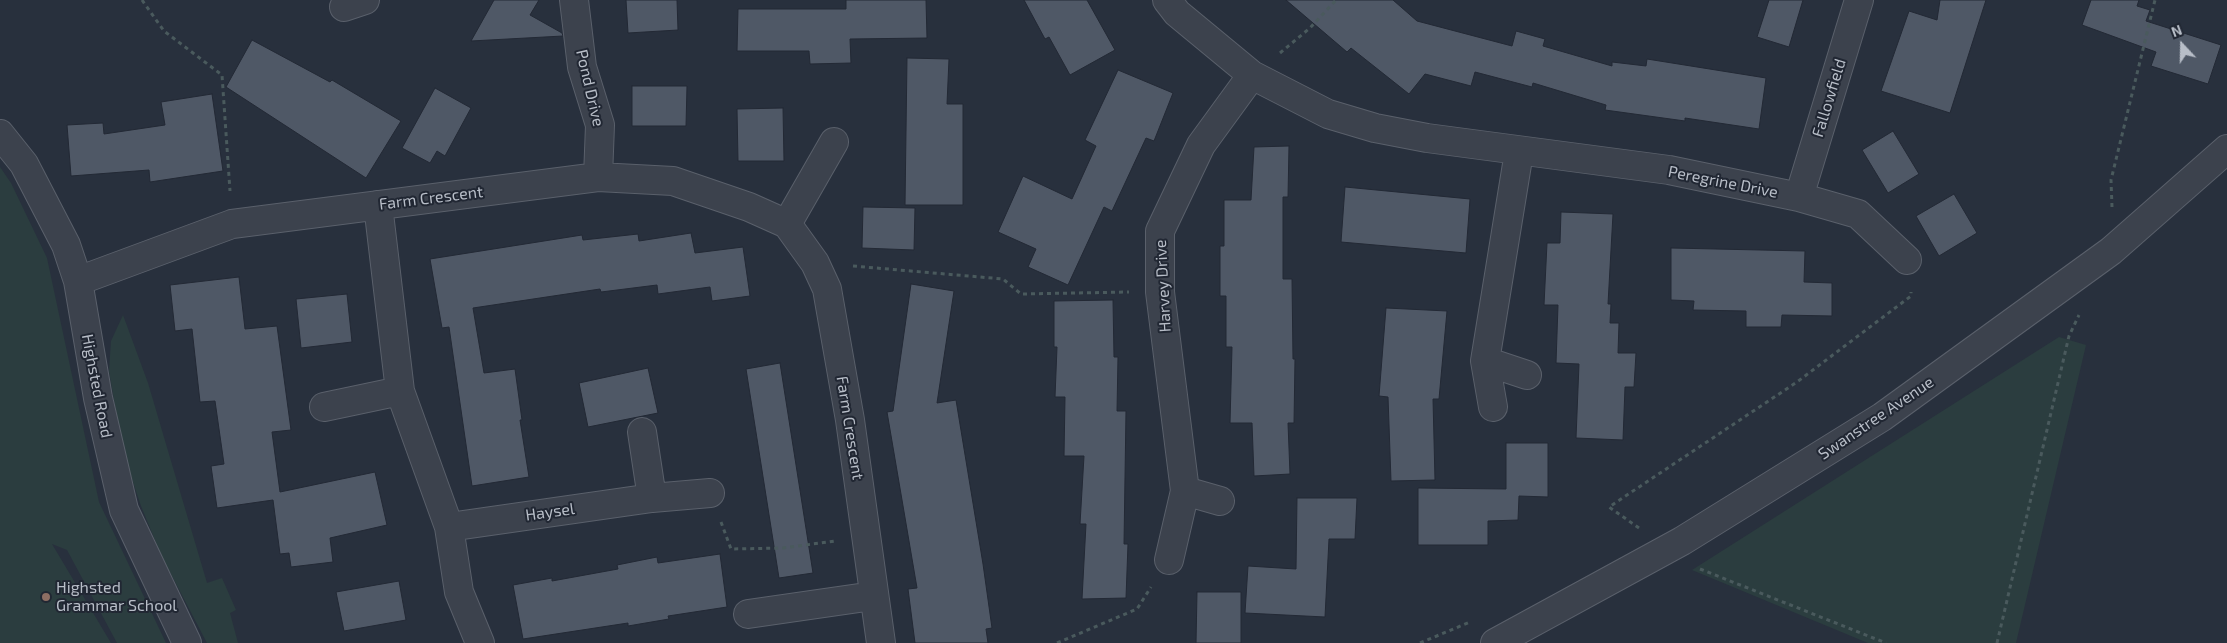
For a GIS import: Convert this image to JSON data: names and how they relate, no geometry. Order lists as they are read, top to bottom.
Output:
{
  "streets": {
    "street": [
      "Pond Drive",
      "Fallowfield",
      "Peregrine Drive",
      "Farm Crescent",
      "Harvey Drive",
      "Highsted Road",
      "Swanstree Avenue",
      "Haysel"
    ]
  },
  "crossings": [
    ["Pond Drive", "Farm Crescent"],
    ["Fallowfield", "Peregrine Drive"],
    ["Peregrine Drive", "Harvey Drive"],
    ["Farm Crescent", "Highsted Road"]
  ],
  "places": ["Highsted Grammar School"],
  "north": "top"
}
